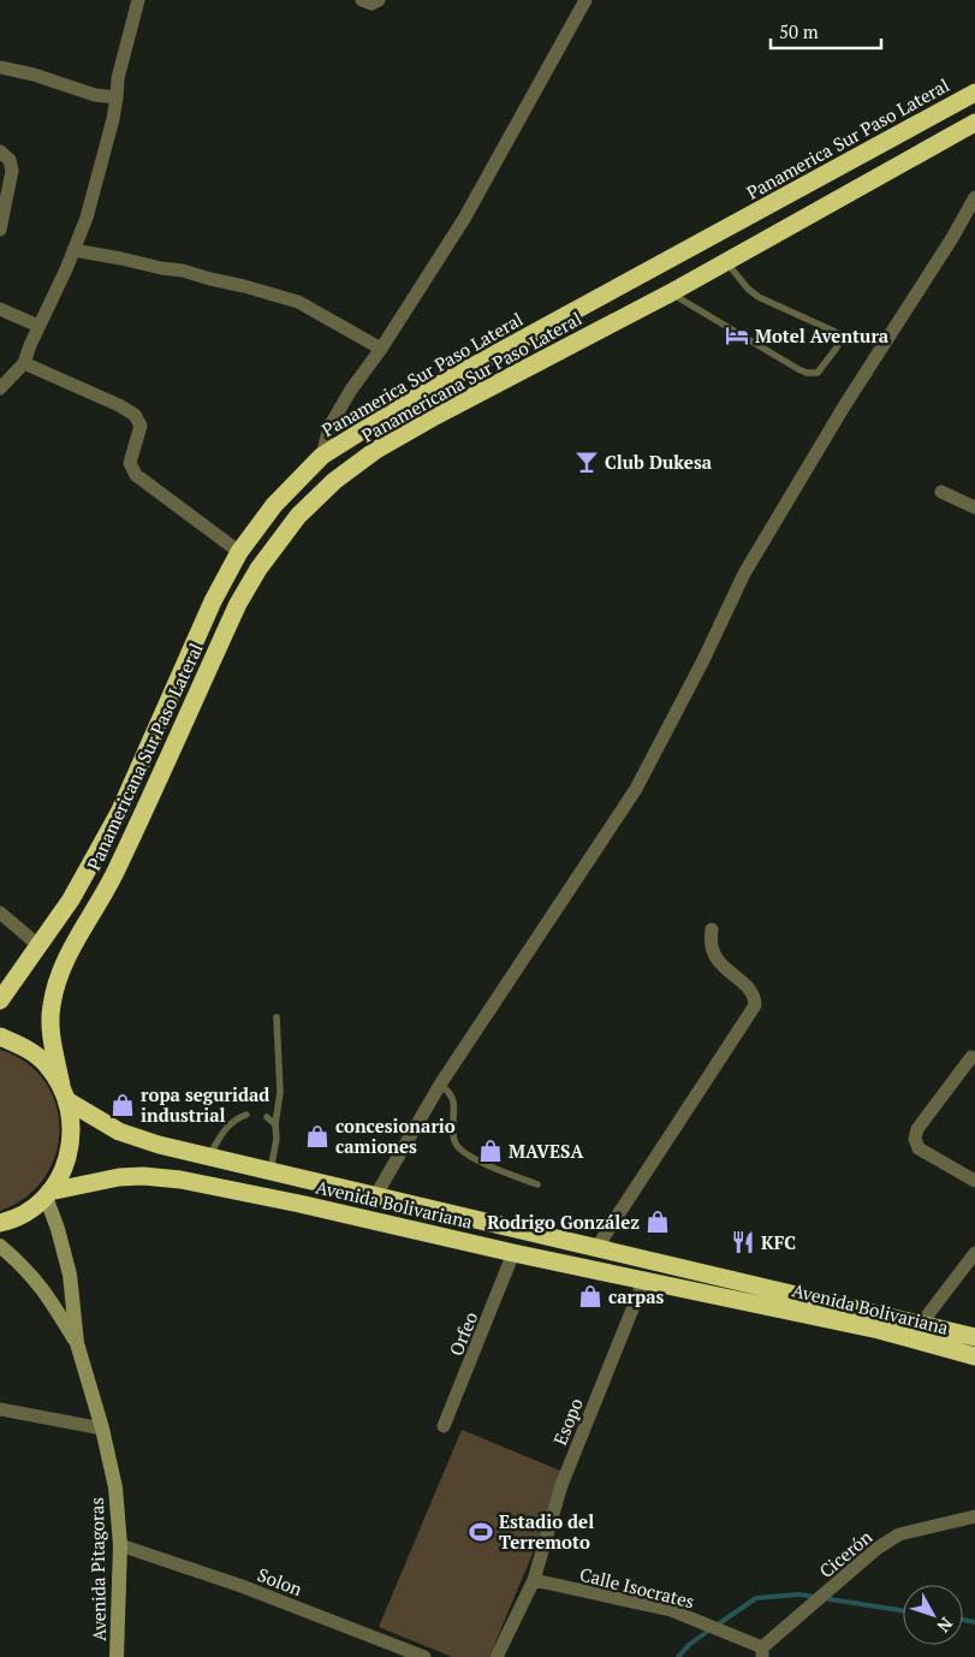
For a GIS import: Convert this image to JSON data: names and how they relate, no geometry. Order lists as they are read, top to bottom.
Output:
{
  "streets": {
    "highway": ["Panamerica Sur Paso Lateral", "Panamericana Sur Paso Lateral", "Avenida Bolivariana"],
    "main road": ["Avenida Pitagoras"],
    "street": [
      "Orfeo",
      "Esopo",
      "Cicerón",
      "Solon",
      "Calle Isocrates"
    ]
  },
  "crossings": [
    ["Panamericana Sur Paso Lateral", "Avenida Bolivariana"],
    ["Panamericana Sur Paso Lateral", "Avenida Pitagoras"],
    ["Avenida Bolivariana", "Orfeo"],
    ["Avenida Bolivariana", "Esopo"],
    ["Avenida Bolivariana", "Avenida Pitagoras"],
    ["Esopo", "Calle Isocrates"],
    ["Cicerón", "Calle Isocrates"],
    ["Avenida Pitagoras", "Solon"]
  ],
  "places": {
    "hotel": ["Motel Aventura"],
    "bar": ["Club Dukesa"],
    "shop": [
      "ropa seguridad industrial",
      "concesionario camiones",
      "MAVESA",
      "Rodrigo González",
      "carpas"
    ],
    "restaurant": ["KFC"],
    "sports": ["Estadio del Terremoto"]
  },
  "scale_bar": "50 m",
  "north": "bottom right"
}
